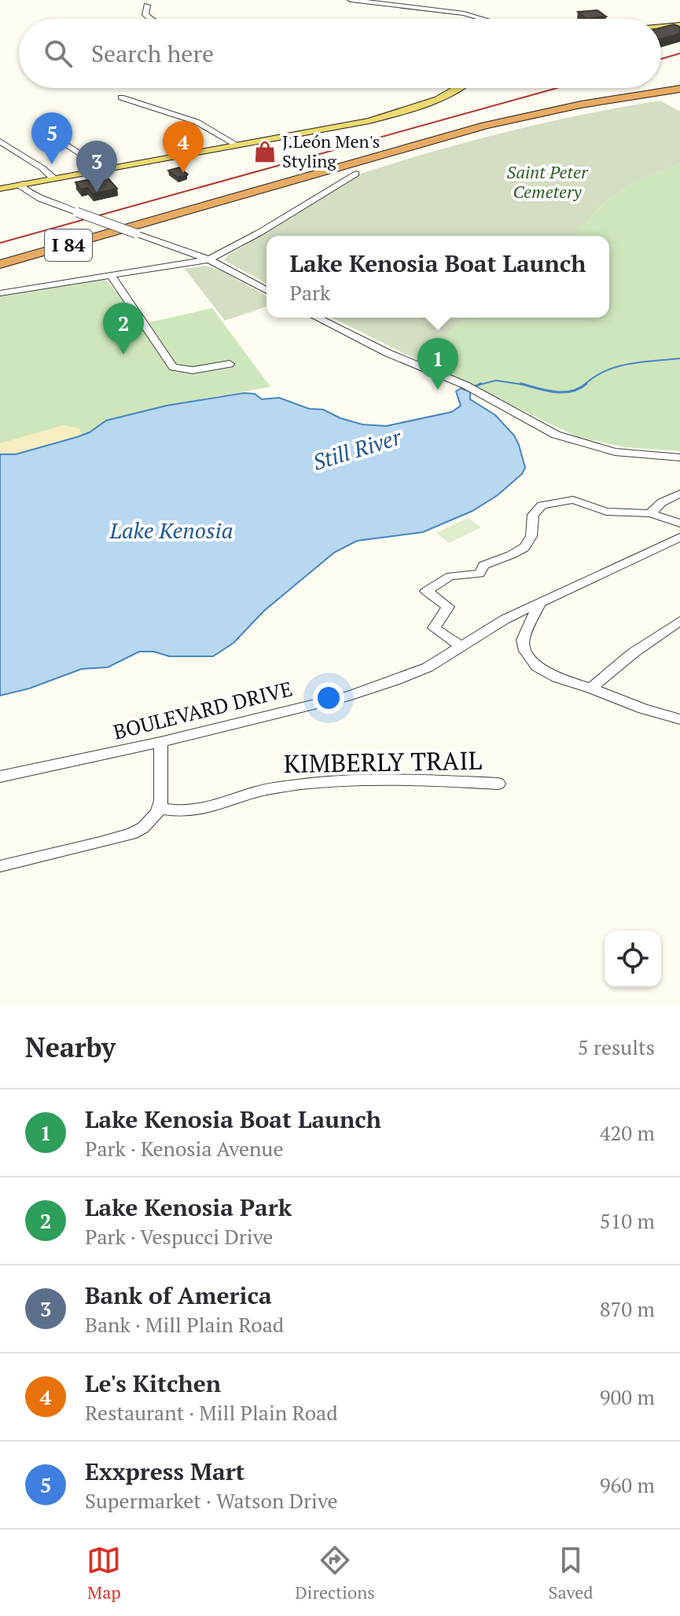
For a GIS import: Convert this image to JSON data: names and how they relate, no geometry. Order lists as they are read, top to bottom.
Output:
{
  "streets": {
    "highway": ["I 84"],
    "street": ["BOULEVARD DRIVE", "KIMBERLY TRAIL"]
  },
  "water": ["Still River", "Lake Kenosia"],
  "parks": ["Saint Peter Cemetery"],
  "places": {
    "shop": ["J.León Men's Styling"]
  },
  "page": {
    "search": "Search here",
    "pins": [
      "5",
      "4",
      "3",
      "2",
      "1"
    ],
    "popup": ["Lake Kenosia Boat Launch", "Park"],
    "heading": ["Nearby", "5 results"],
    "list": [
      {
        "mark": "1",
        "name": "Lake Kenosia Boat Launch",
        "note": "Park · Kenosia Avenue",
        "value": "420 m"
      },
      {
        "mark": "2",
        "name": "Lake Kenosia Park",
        "note": "Park · Vespucci Drive",
        "value": "510 m"
      },
      {
        "mark": "3",
        "name": "Bank of America",
        "note": "Bank · Mill Plain Road",
        "value": "870 m"
      },
      {
        "mark": "4",
        "name": "Le's Kitchen",
        "note": "Restaurant · Mill Plain Road",
        "value": "900 m"
      },
      {
        "mark": "5",
        "name": "Exxpress Mart",
        "note": "Supermarket · Watson Drive",
        "value": "960 m"
      }
    ],
    "nav": ["Map", "Directions", "Saved"]
  }
}
